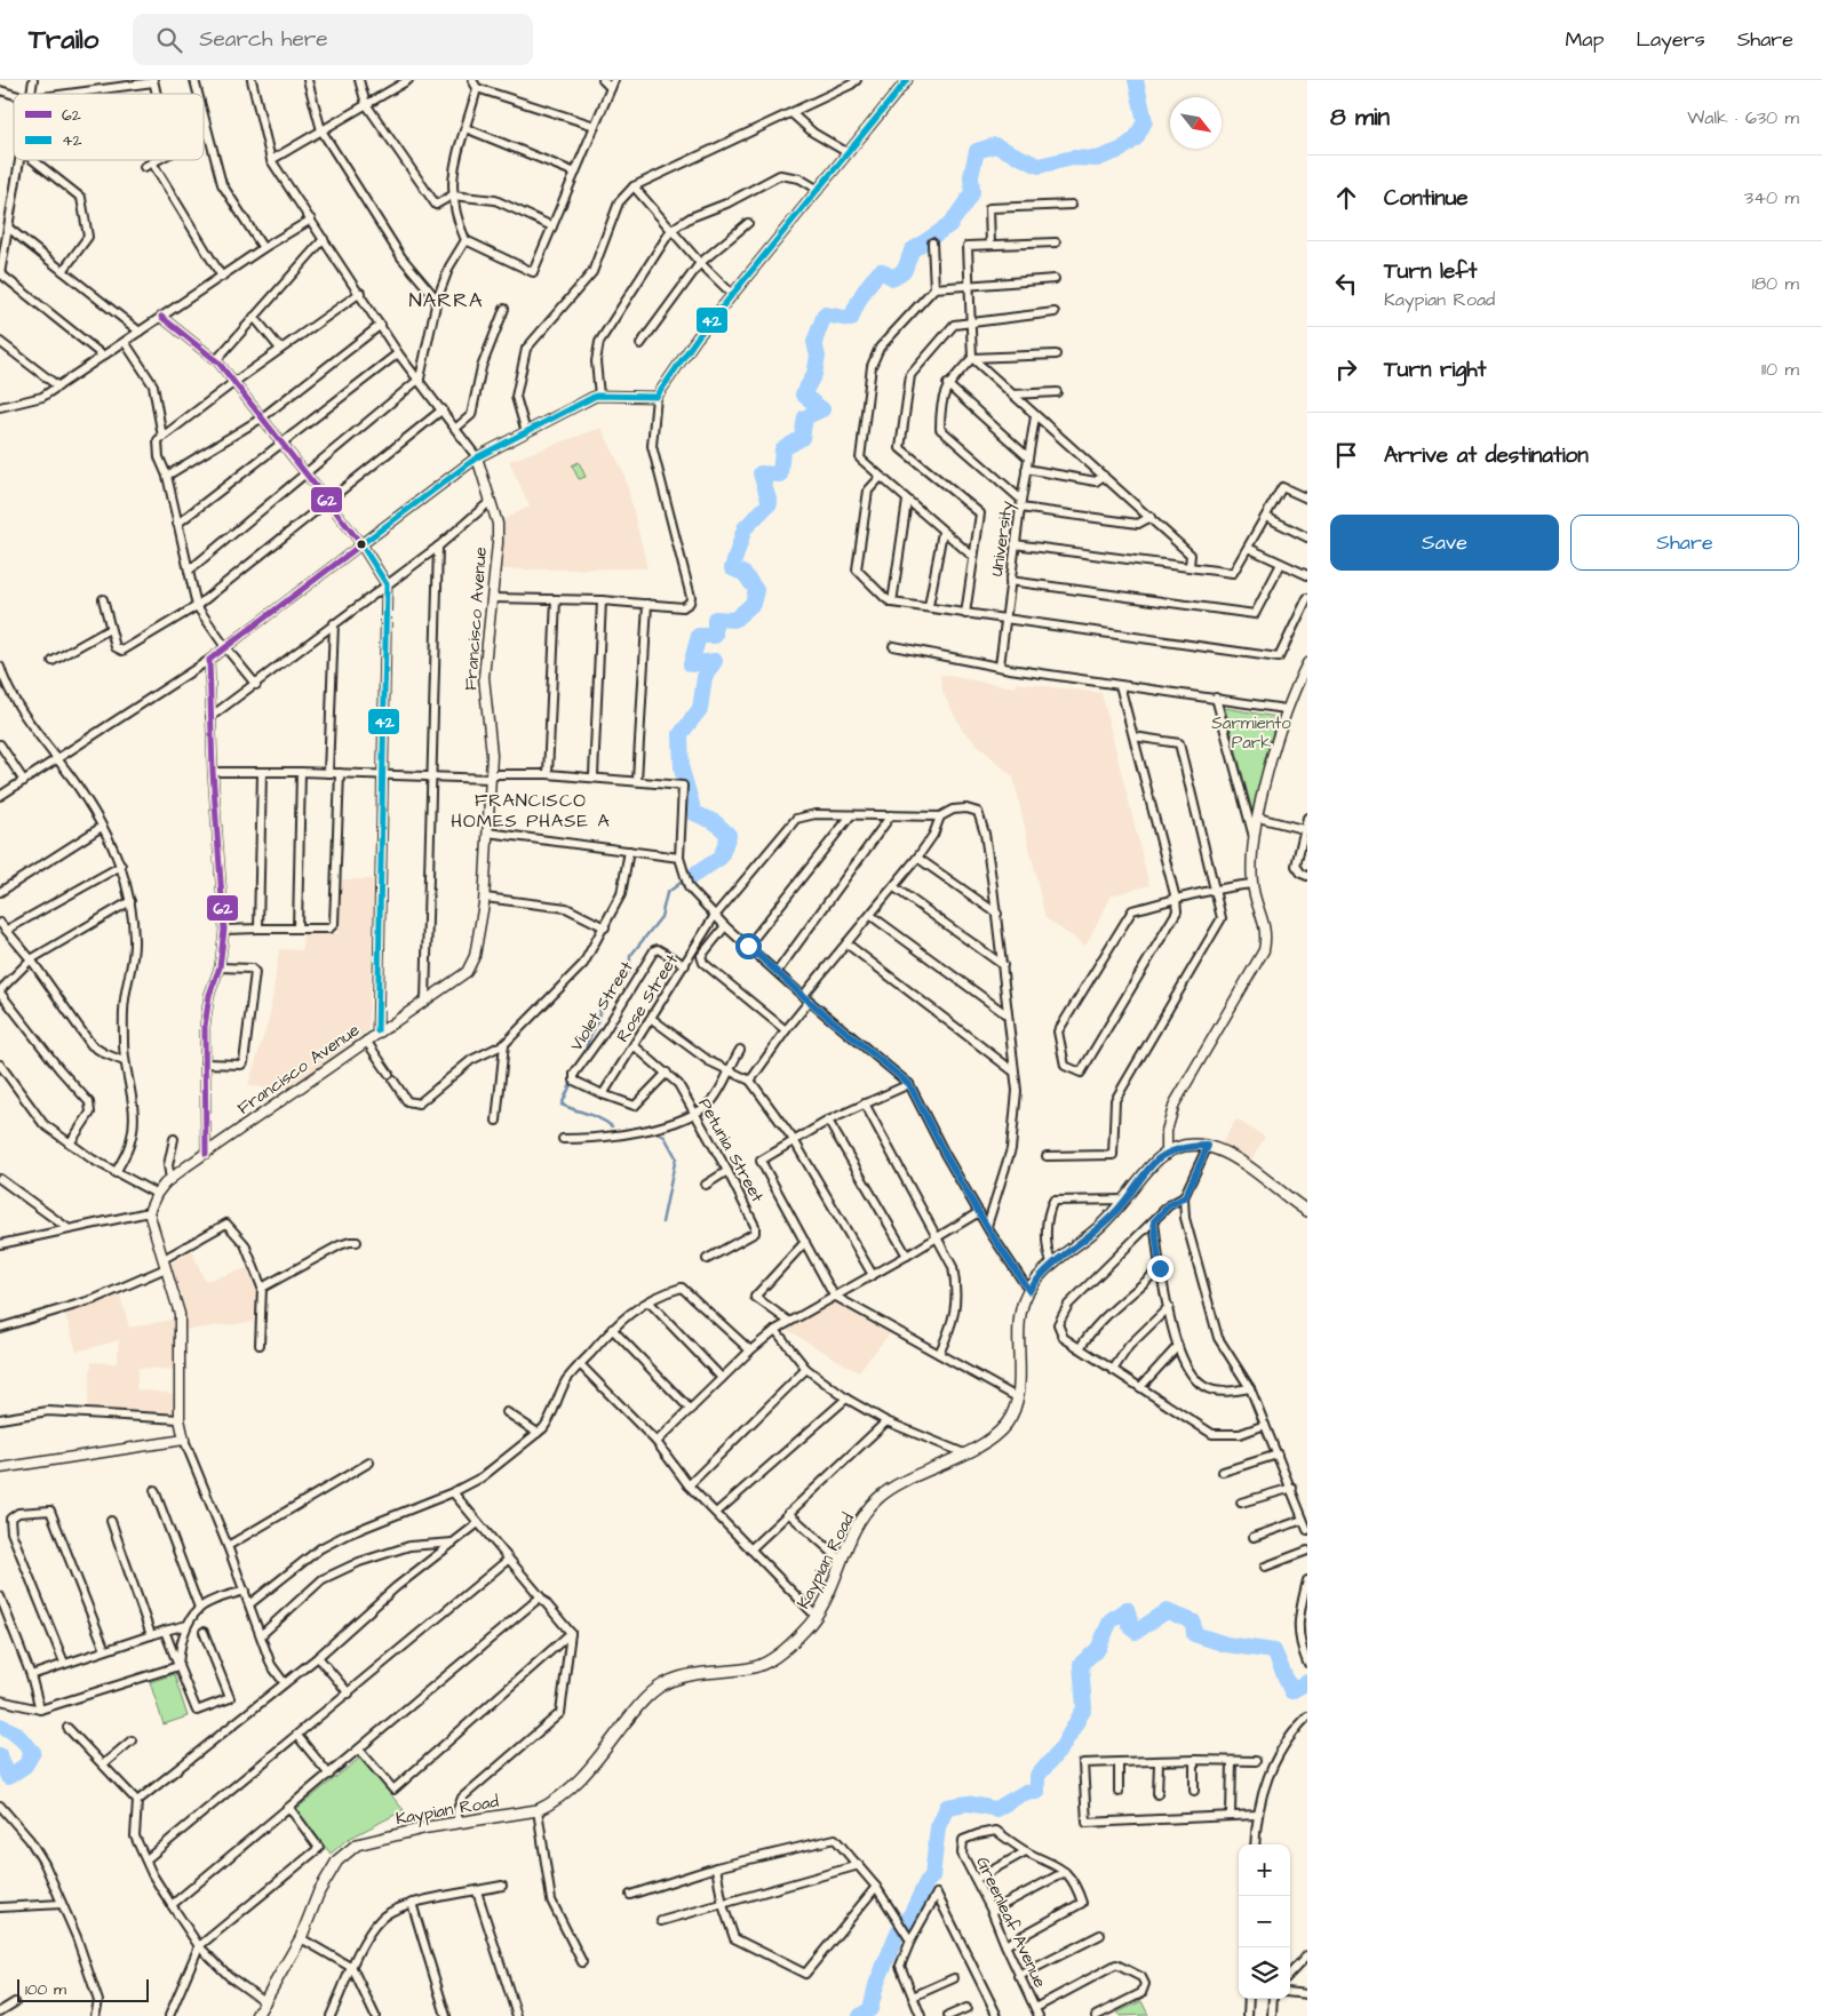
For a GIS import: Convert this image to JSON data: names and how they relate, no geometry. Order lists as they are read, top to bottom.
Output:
{
  "streets": {
    "main road": ["Kaypian Road"],
    "street": [
      "University",
      "Francisco Avenue",
      "Rose Street",
      "Violet Street",
      "Petunia Street",
      "Greenleaf Avenue"
    ]
  },
  "crossings": [
    ["Rose Street", "Violet Street"],
    ["Rose Street", "Petunia Street"]
  ],
  "districts": ["NARRA", "FRANCISCO HOMES PHASE A"],
  "parks": ["Sarmiento Park"],
  "lines": ["transit line 42", "transit line 62"],
  "legend": ["62", "42"],
  "scale_bar": "100 m",
  "north": "bottom right",
  "page": {
    "header": "Trailo",
    "search": "Search here",
    "nav": ["Map", "Layers", "Share"],
    "heading": ["8 min", "Walk · 630 m"],
    "list": [
      ["Continue", "340 m"],
      ["Turn left", "Kaypian Road", "180 m"],
      ["Turn right", "110 m"],
      "Arrive at destination"
    ],
    "buttons": ["Save", "Share"],
    "map_buttons": ["+", "−"],
    "scale": "100 m"
  }
}
